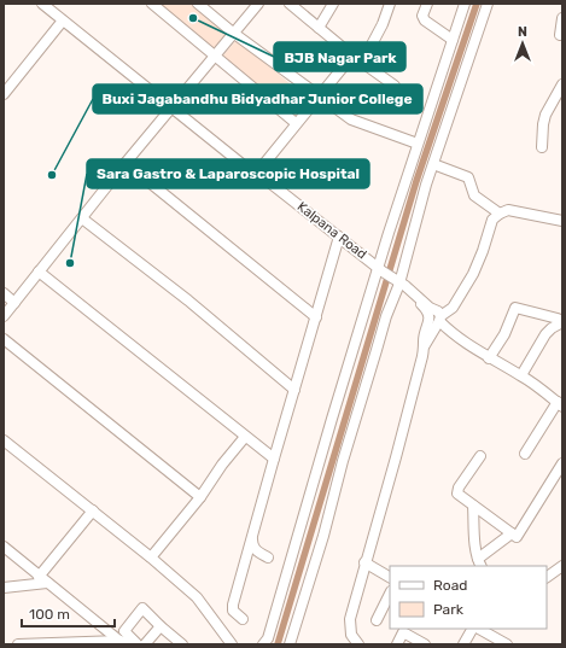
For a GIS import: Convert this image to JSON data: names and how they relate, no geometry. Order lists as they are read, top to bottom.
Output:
{
  "streets": {
    "street": ["Kalpana Road"]
  },
  "places": ["BJB Nagar Park", "Buxi Jagabandhu Bidyadhar Junior College", "Sara Gastro & Laparoscopic Hospital"],
  "legend": ["Road", "Park"],
  "scale_bar": "100 m",
  "north": "top"
}
